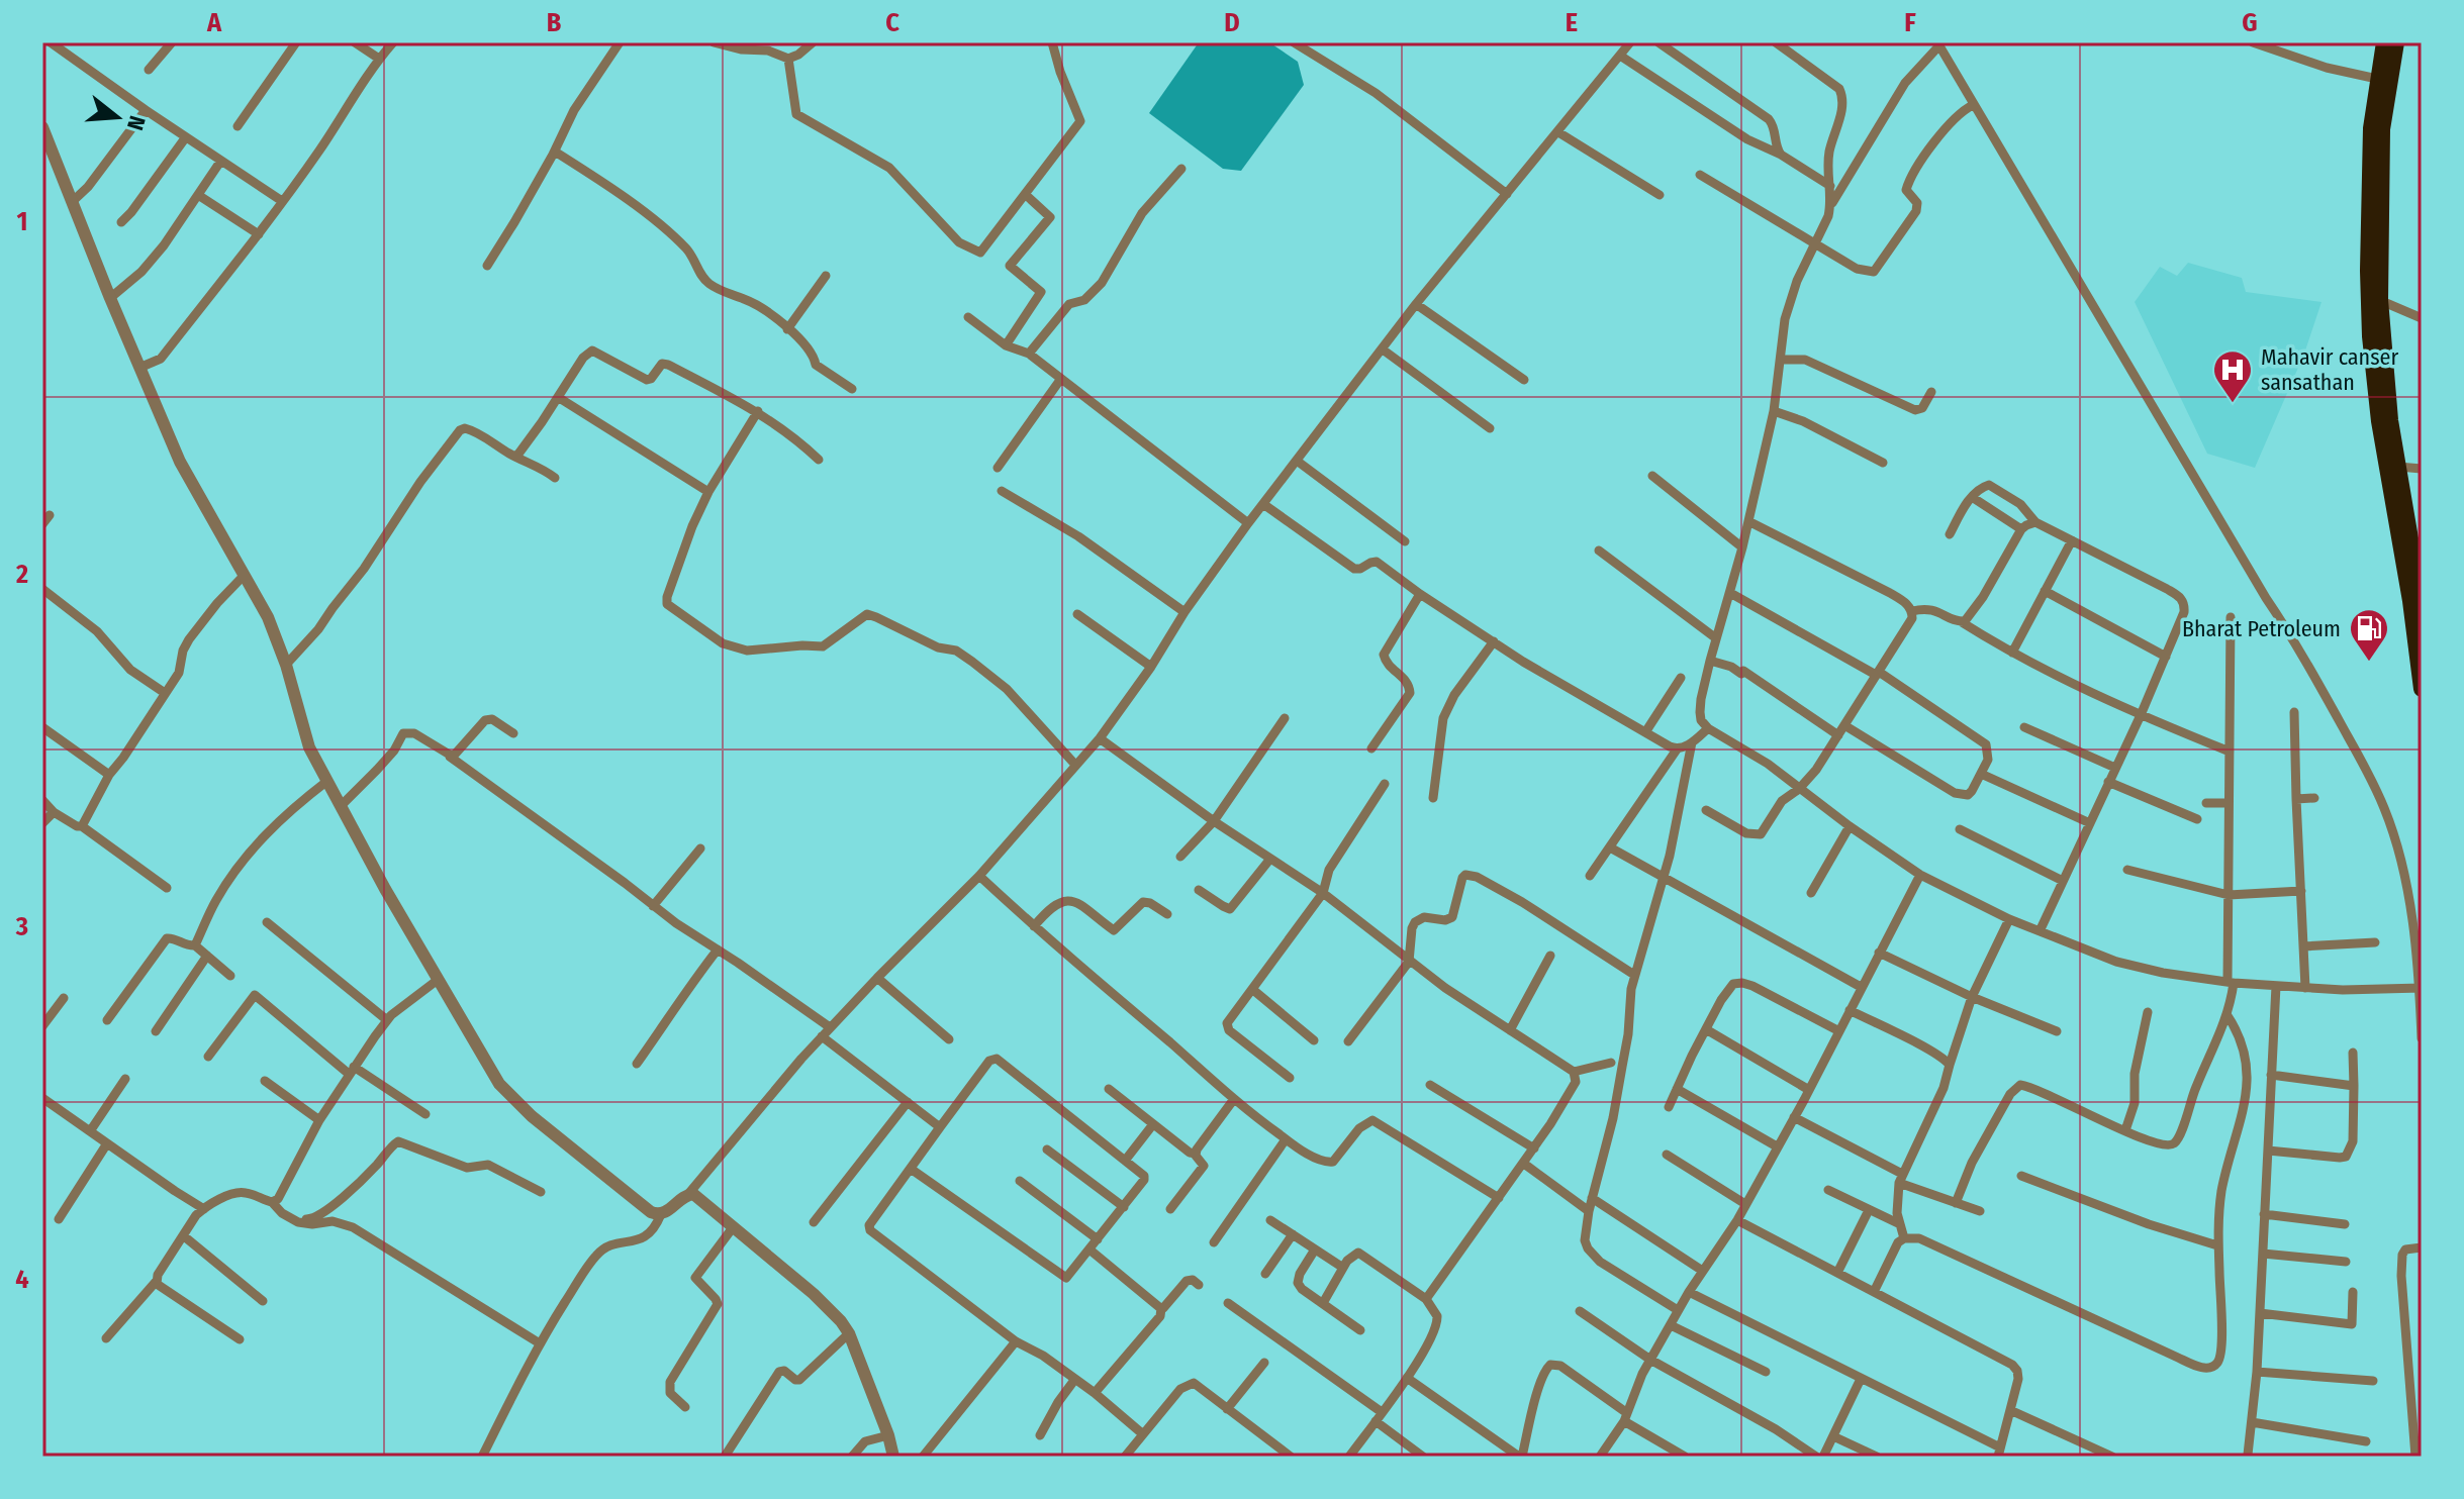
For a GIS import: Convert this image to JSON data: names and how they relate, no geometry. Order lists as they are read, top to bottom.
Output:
{
  "places": {
    "hospital": ["Mahavir canser sansathan"],
    "fuel station": ["Bharat Petroleum"]
  },
  "north": "right",
  "grid": {
    "columns": [
      "A",
      "B",
      "C",
      "D",
      "E",
      "F",
      "G"
    ],
    "rows": [
      "1",
      "2",
      "3",
      "4"
    ]
  }
}
